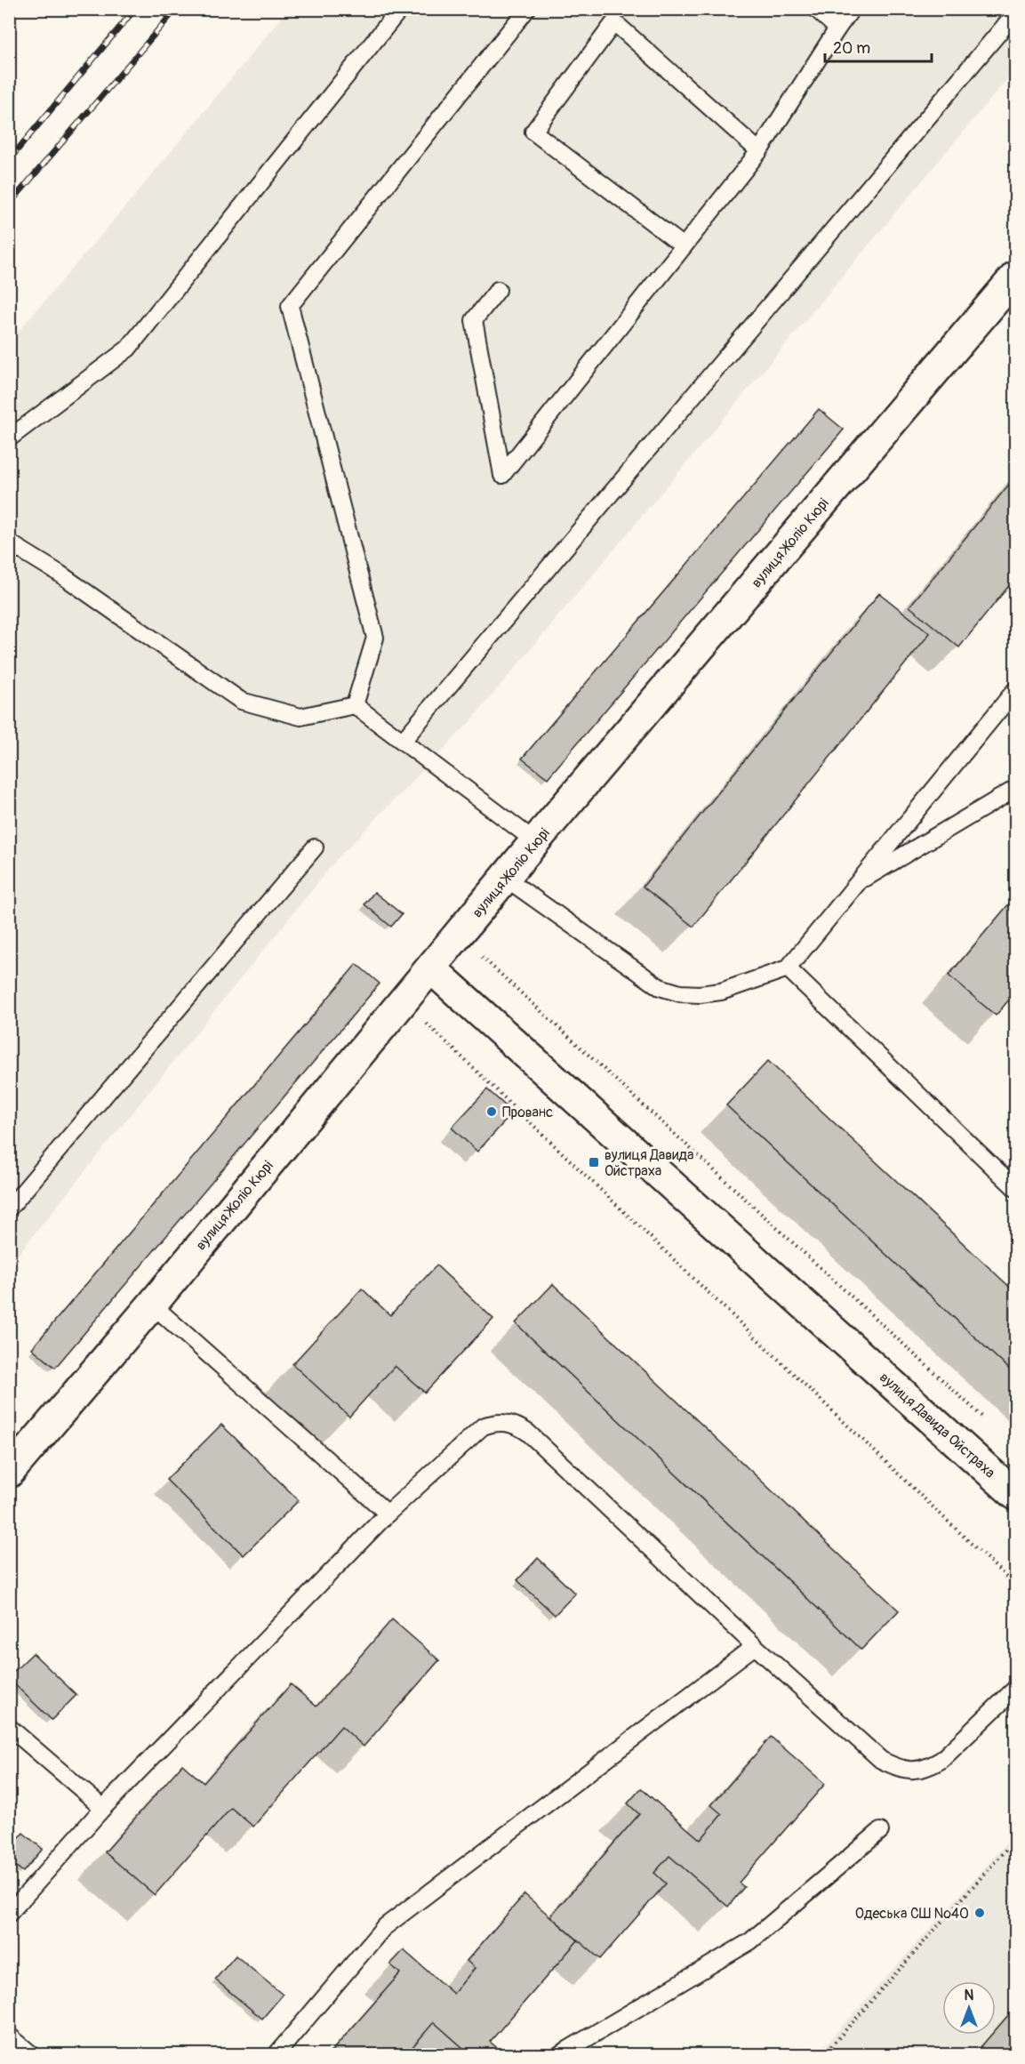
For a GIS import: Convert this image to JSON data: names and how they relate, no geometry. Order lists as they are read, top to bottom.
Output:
{
  "streets": {
    "street": ["вулиця Жоліо Кюрі", "вулиця Давида Ойстраха"]
  },
  "crossings": [
    ["вулиця Жоліо Кюрі", "вулиця Давида Ойстраха"]
  ],
  "places": {
    "other": ["Прованс", "Одеська СШ №40"],
    "transit": ["вулиця Давида Ойстраха"]
  },
  "scale_bar": "20 m",
  "north": "top"
}
